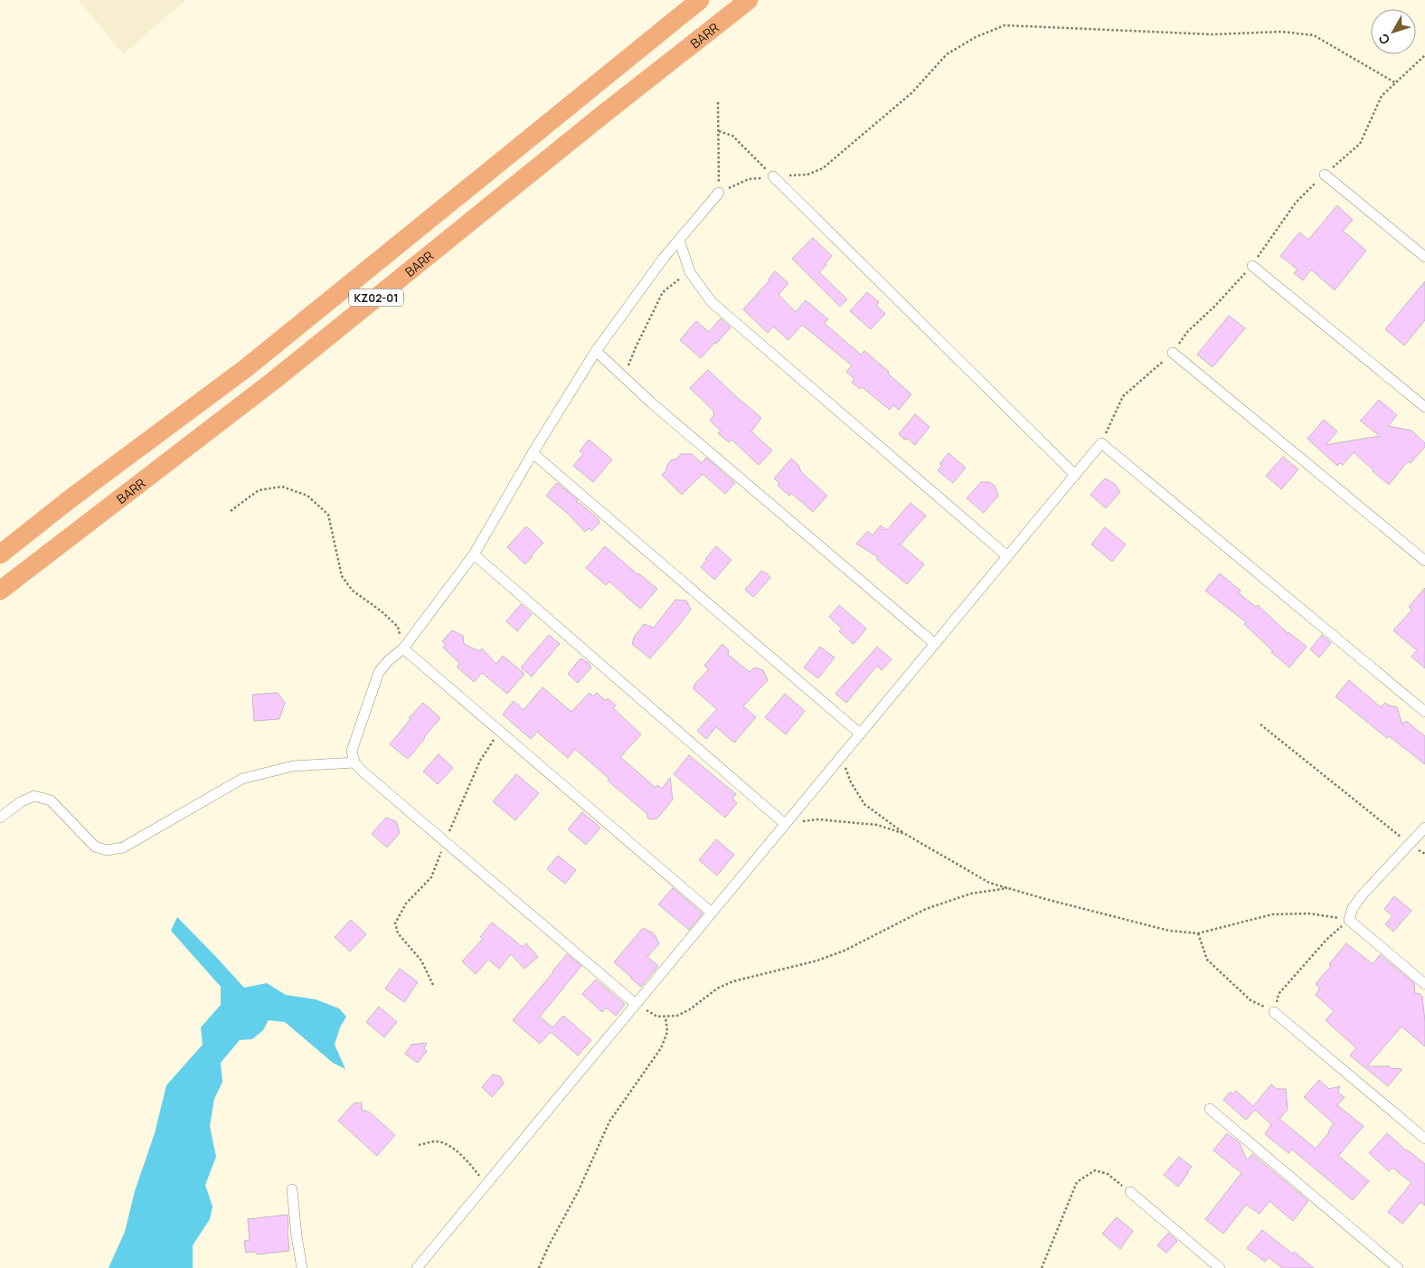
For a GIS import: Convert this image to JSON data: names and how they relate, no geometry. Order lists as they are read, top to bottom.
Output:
{
  "streets": {
    "highway": ["BARR", "KZ02-01"]
  },
  "north": "bottom left"
}
